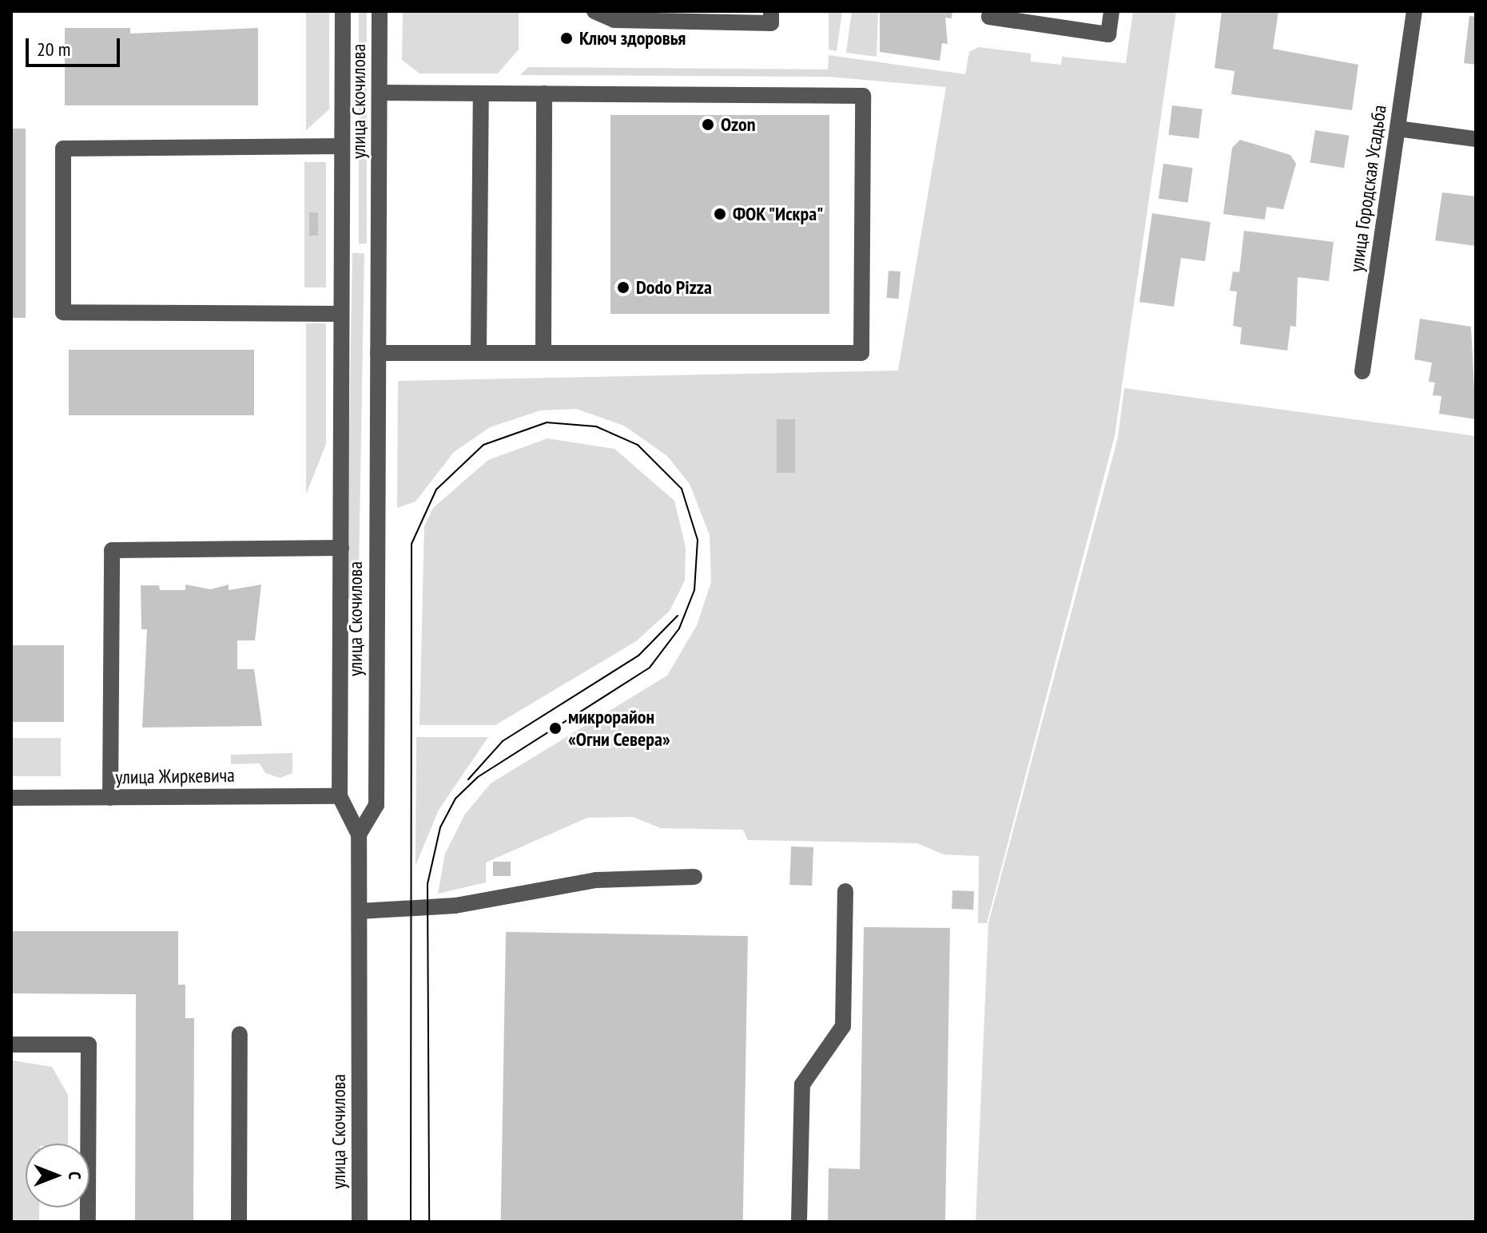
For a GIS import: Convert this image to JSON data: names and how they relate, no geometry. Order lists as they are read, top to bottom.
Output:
{
  "streets": {
    "street": ["улица Скочилова", "улица Городская Усадьба", "улица Жиркевича"]
  },
  "places": [
    "Ключ здоровья",
    "Ozon",
    "ФОК \"Искра\"",
    "Dodo Pizza",
    "микрорайон «Огни Севера»"
  ],
  "scale_bar": "20 m",
  "north": "right"
}
